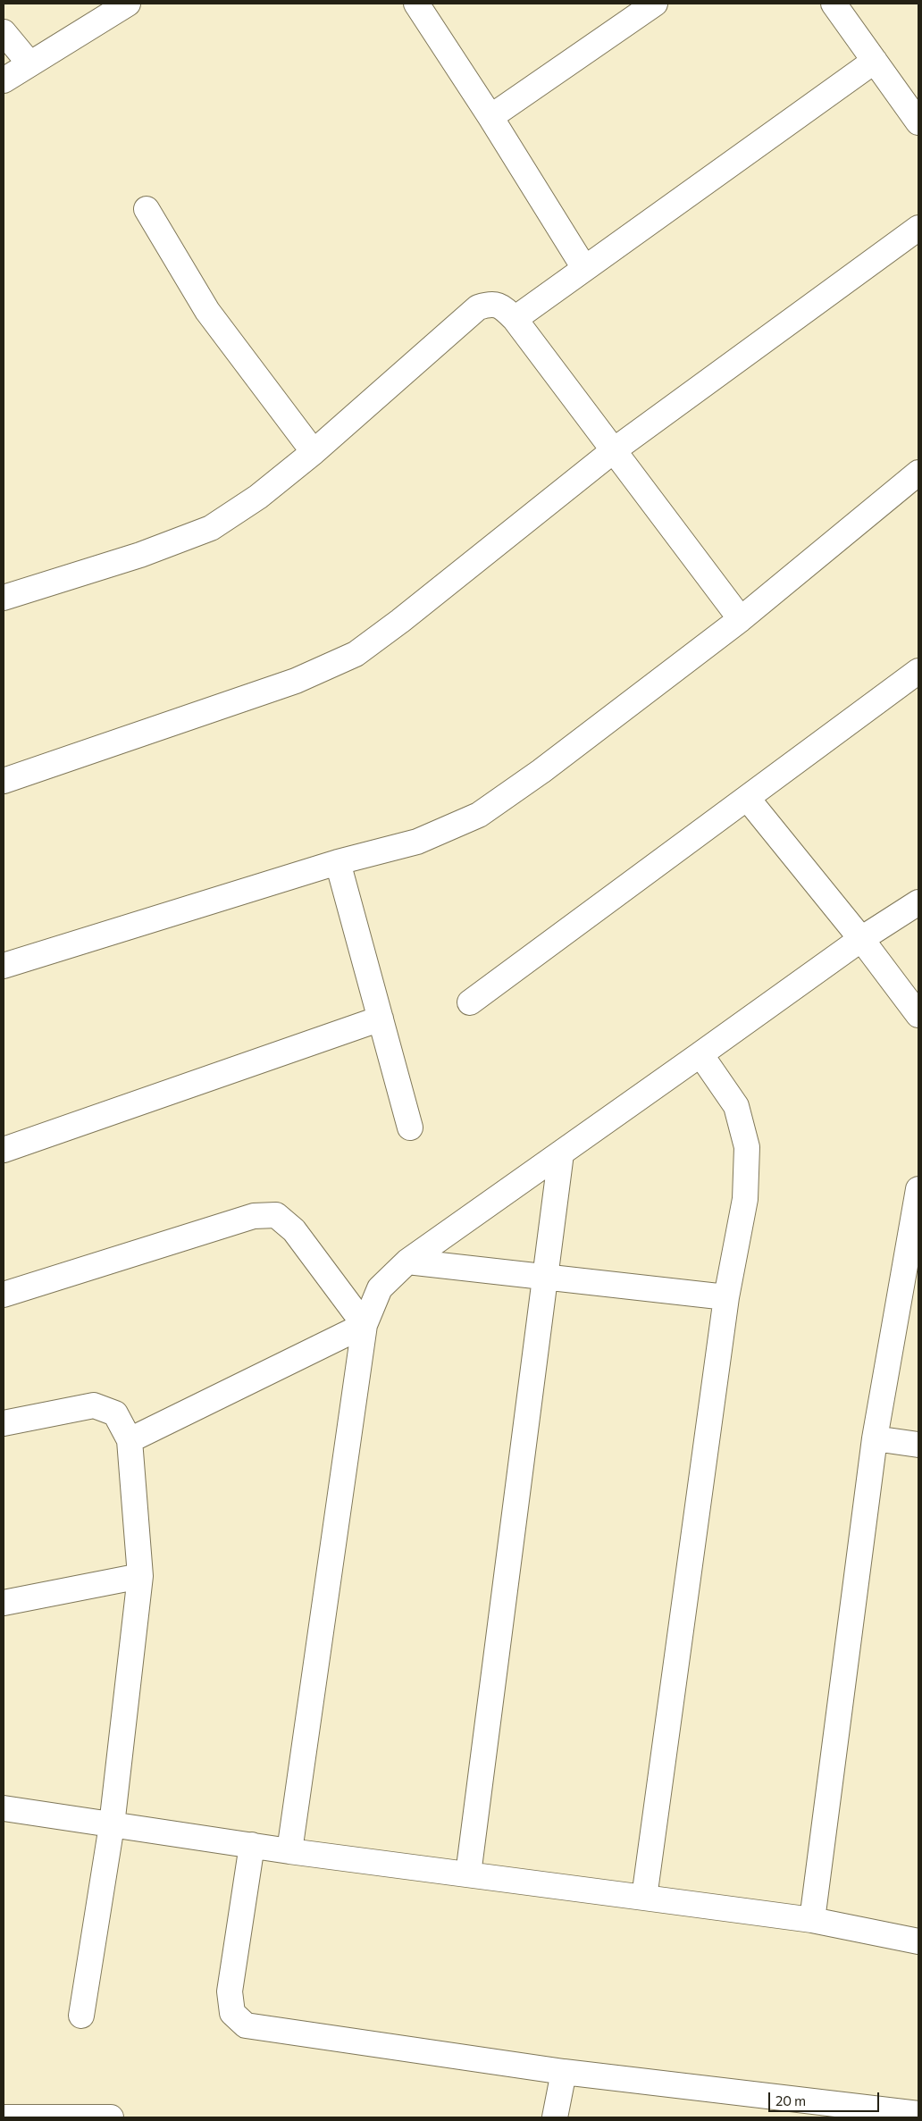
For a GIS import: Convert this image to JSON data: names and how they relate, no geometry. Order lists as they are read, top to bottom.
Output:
{
  "scale_bar": "20 m"
}
